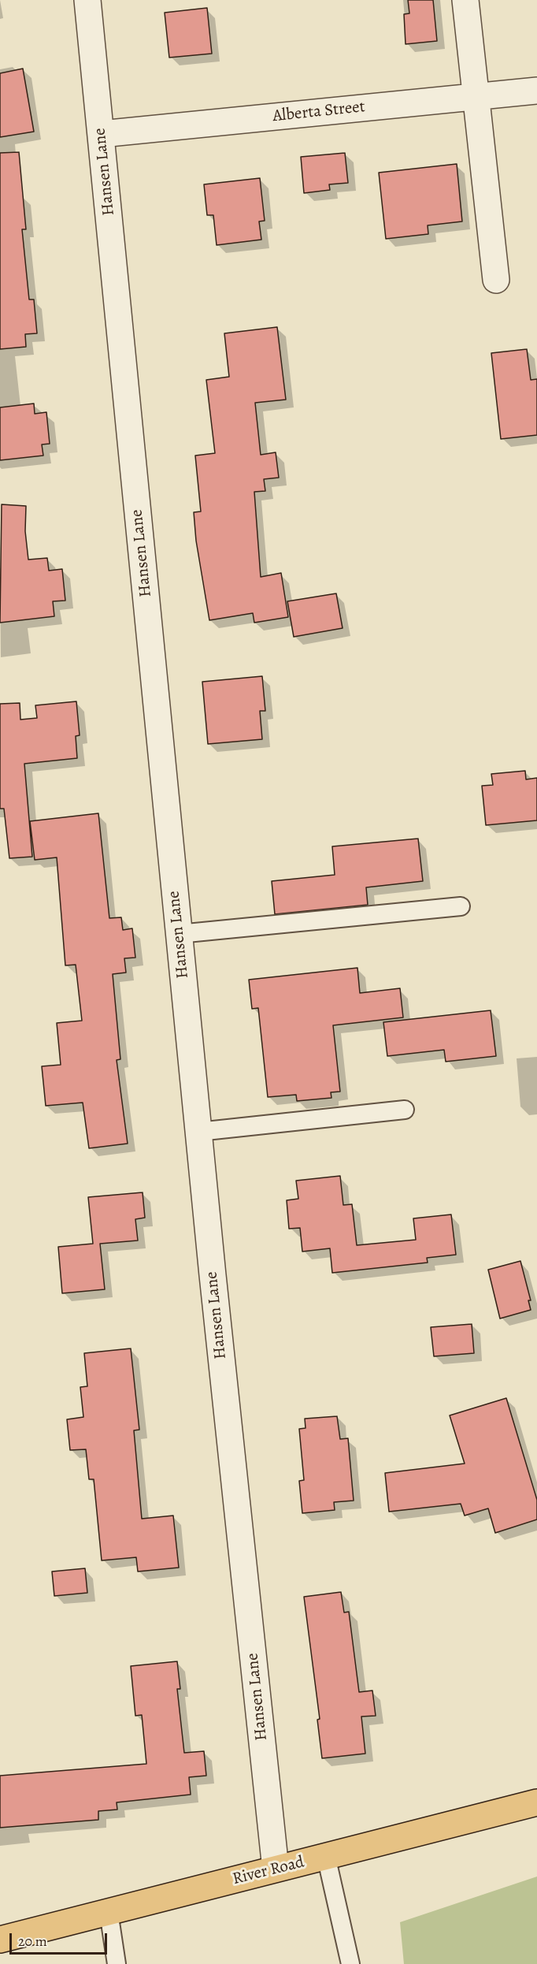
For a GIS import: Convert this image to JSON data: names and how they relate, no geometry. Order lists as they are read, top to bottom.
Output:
{
  "streets": {
    "main road": ["River Road"],
    "street": ["Alberta Street", "Hansen Lane"]
  },
  "crossings": [
    ["Alberta Street", "Hansen Lane"],
    ["Hansen Lane", "River Road"]
  ],
  "scale_bar": "20 m"
}
